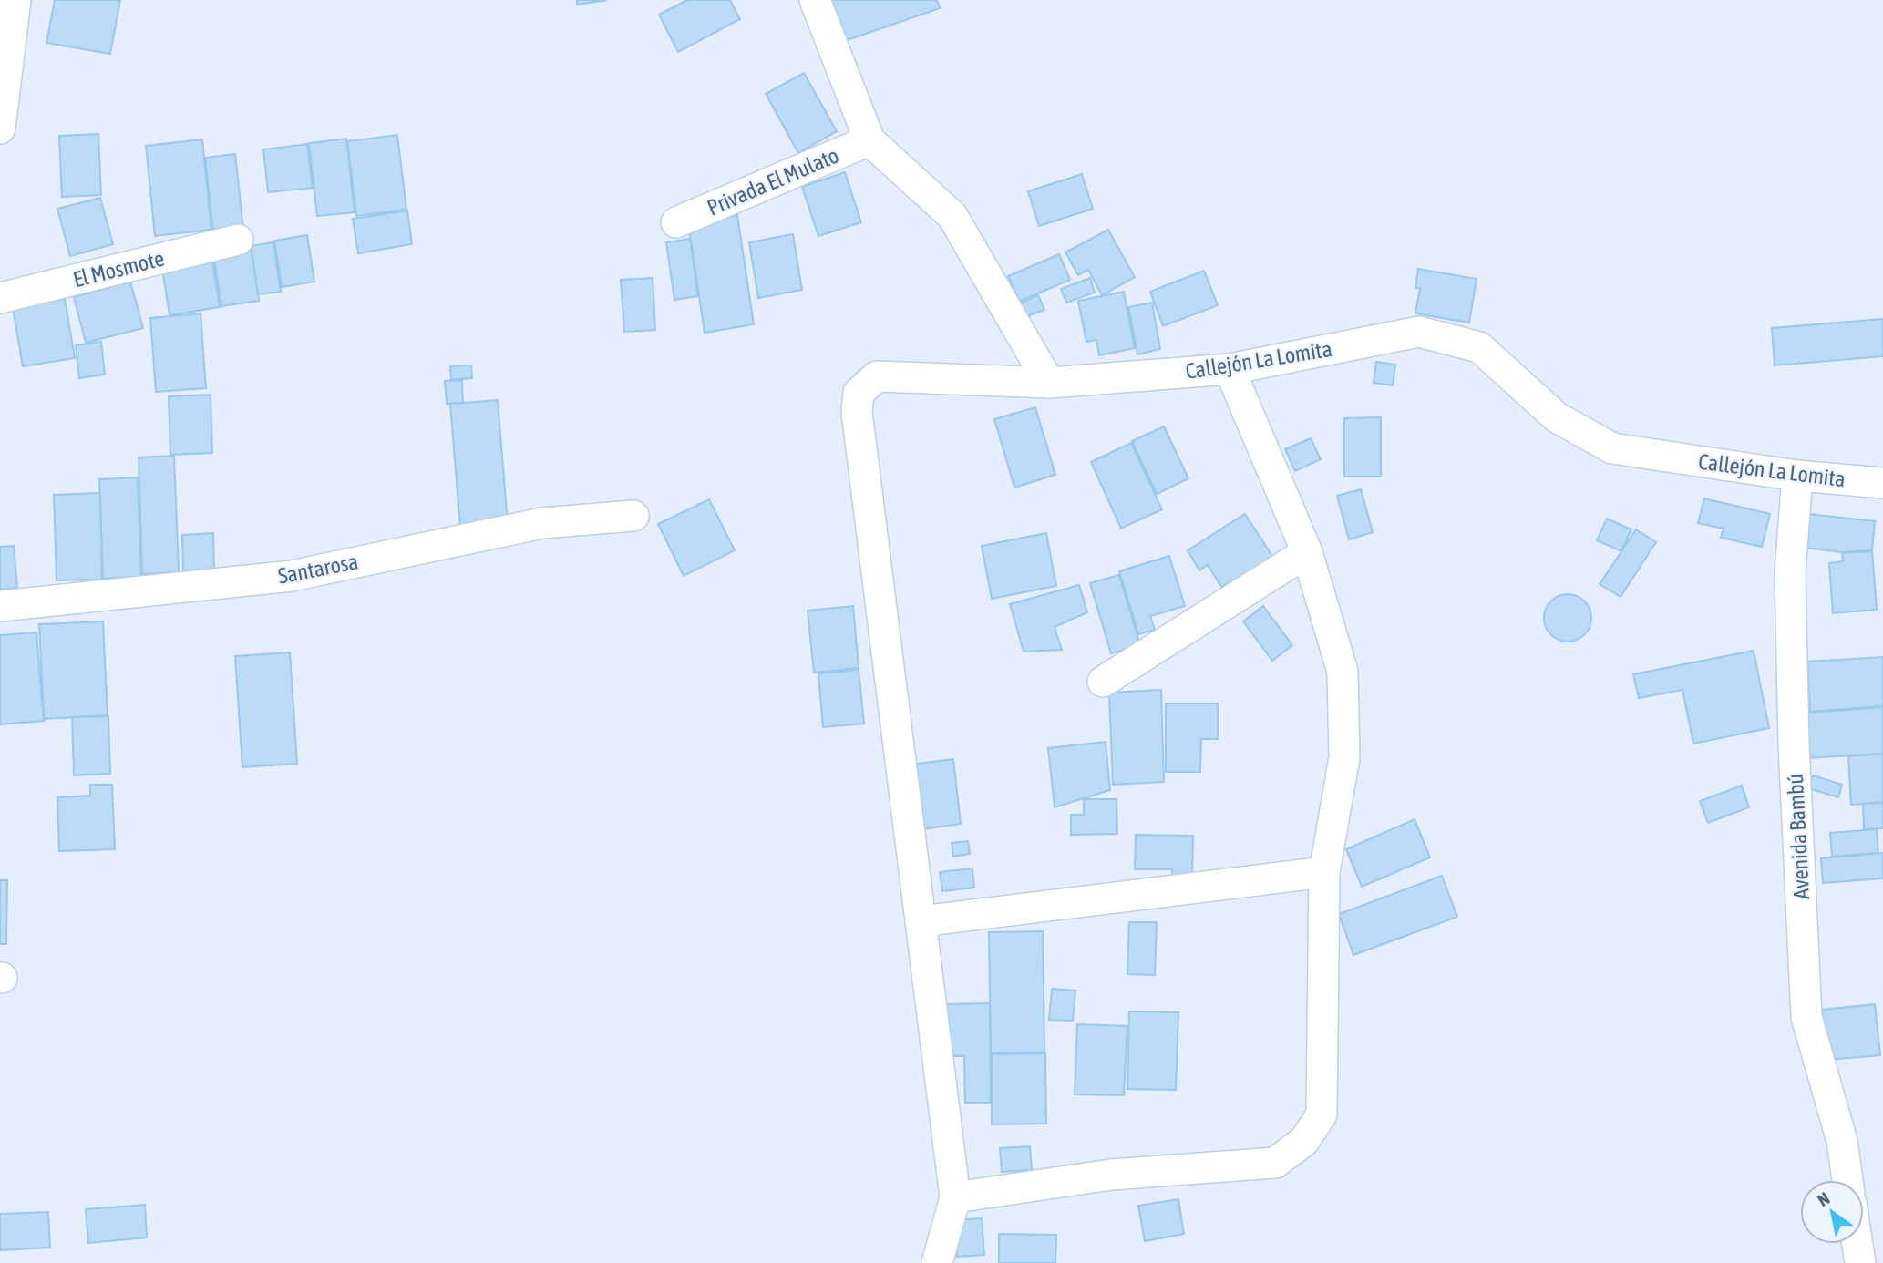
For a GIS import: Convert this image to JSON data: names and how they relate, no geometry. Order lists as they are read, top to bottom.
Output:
{
  "streets": {
    "street": [
      "Privada El Mulato",
      "El Mosmote",
      "Callejón La Lomita",
      "Santarosa",
      "Avenida Bambú"
    ]
  },
  "crossings": [
    ["Callejón La Lomita", "Avenida Bambú"]
  ],
  "north": "top left"
}
